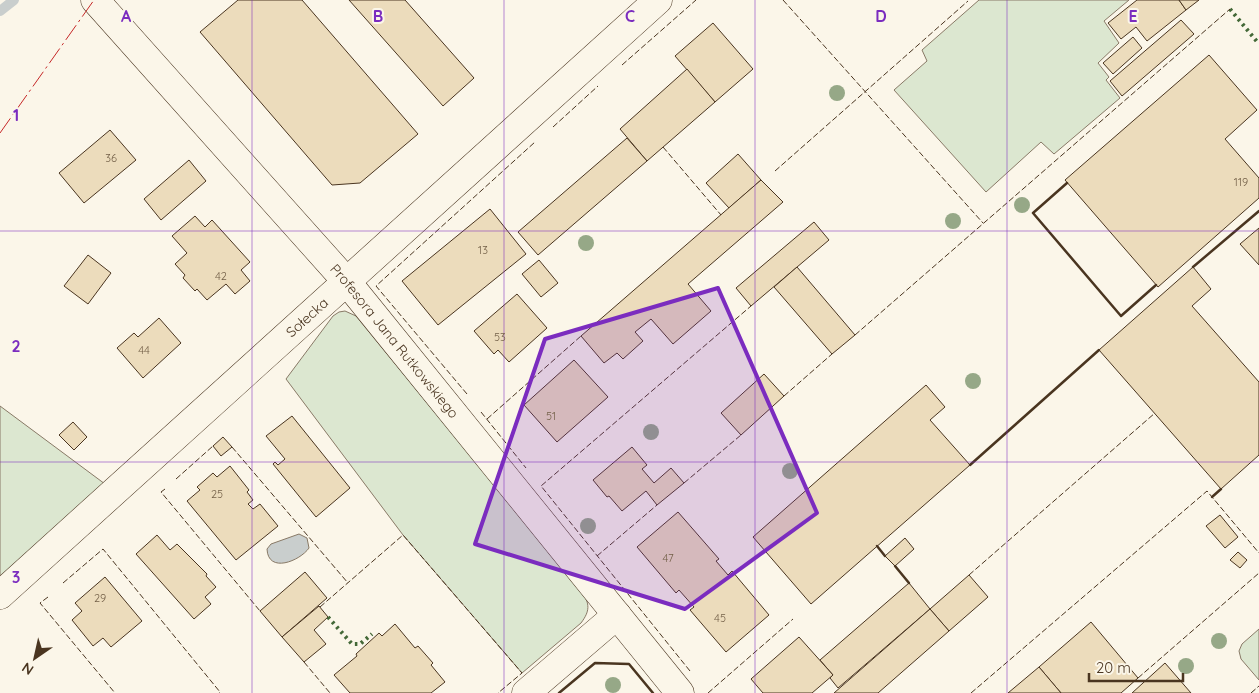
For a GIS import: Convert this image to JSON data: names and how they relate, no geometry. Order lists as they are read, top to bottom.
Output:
{
  "streets": {
    "street": ["Sołecka", "Profesora Jana Rutkowskiego"]
  },
  "crossings": [
    ["Sołecka", "Profesora Jana Rutkowskiego"]
  ],
  "house_numbers": [
    "36",
    "119",
    "13",
    "42",
    "53",
    "44",
    "51",
    "25",
    "47",
    "29",
    "45"
  ],
  "scale_bar": "20 m",
  "north": "bottom left",
  "grid": {
    "columns": [
      "A",
      "B",
      "C",
      "D",
      "E"
    ],
    "rows": ["1", "2", "3"]
  }
}
